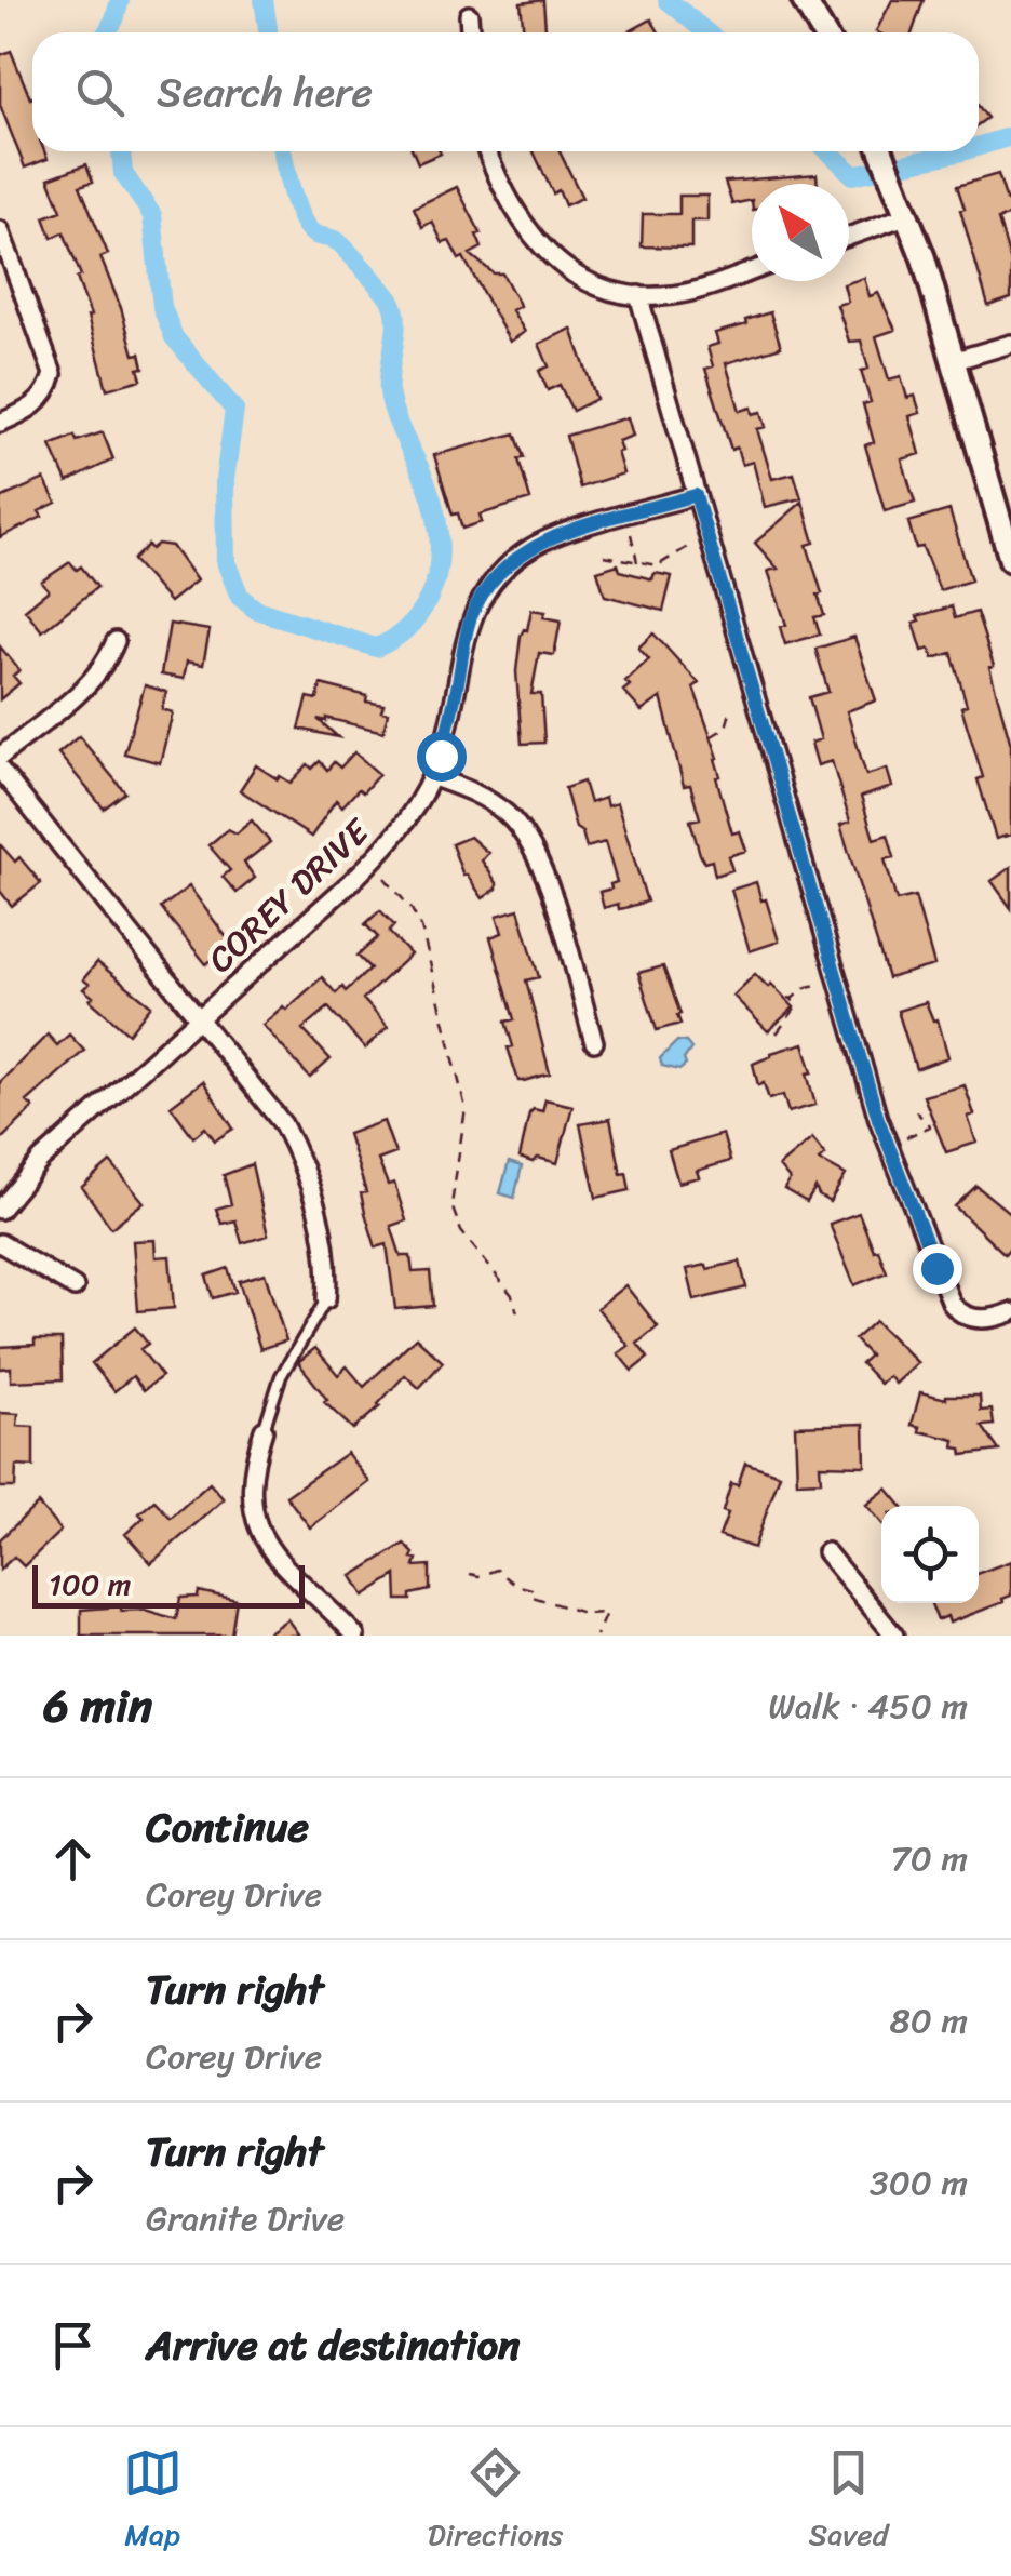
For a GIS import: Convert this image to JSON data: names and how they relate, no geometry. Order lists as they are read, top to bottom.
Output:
{
  "streets": {
    "street": ["COREY DRIVE"]
  },
  "scale_bar": "100 m",
  "north": "top left",
  "page": {
    "search": "Search here",
    "scale": "100 m",
    "heading": ["6 min", "Walk · 450 m"],
    "list": [
      ["Continue", "Corey Drive", "70 m"],
      ["Turn right", "Corey Drive", "80 m"],
      ["Turn right", "Granite Drive", "300 m"],
      "Arrive at destination"
    ],
    "nav": ["Map", "Directions", "Saved"]
  }
}
